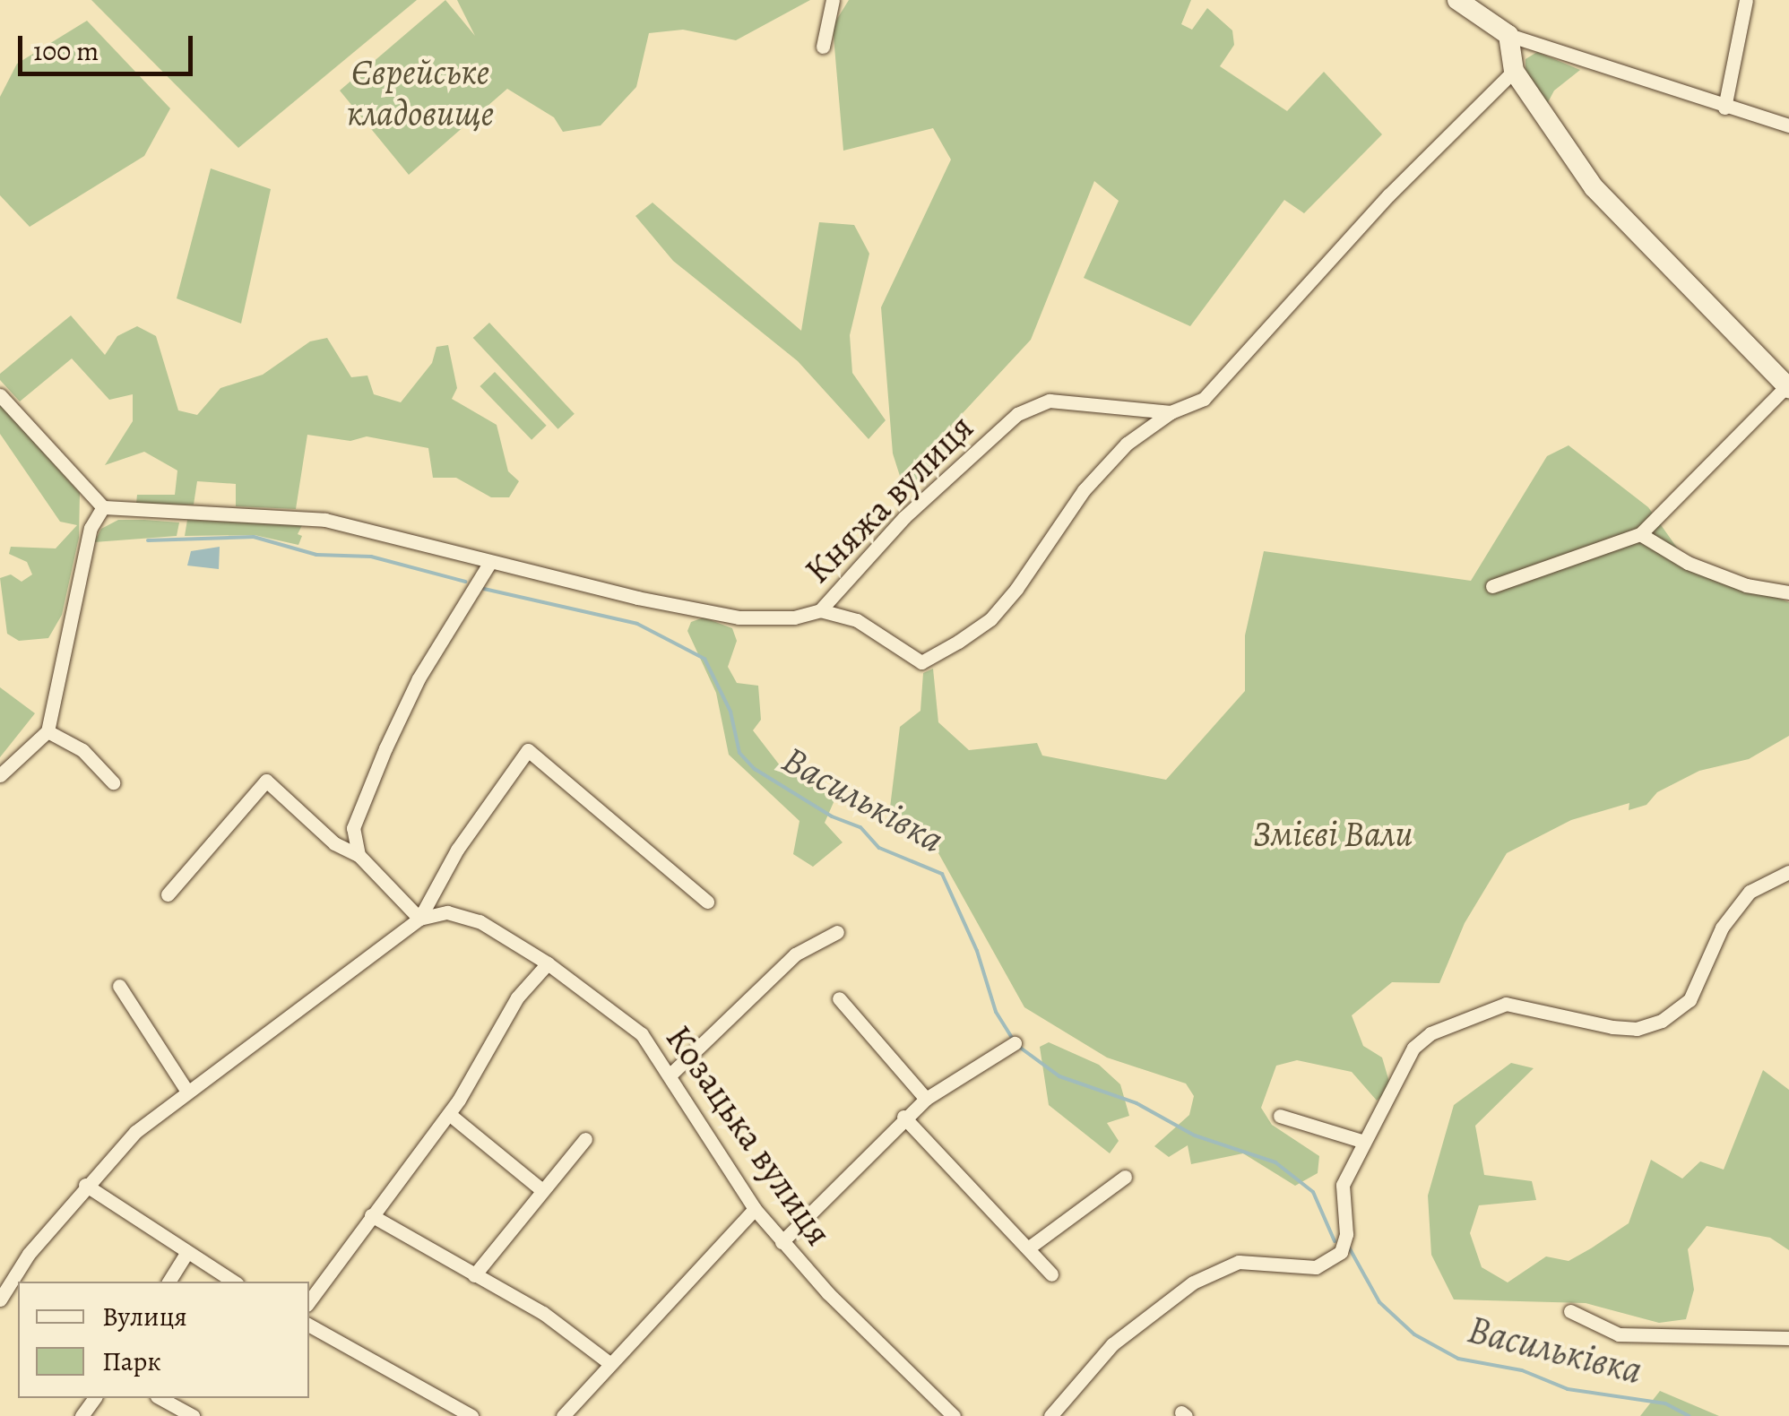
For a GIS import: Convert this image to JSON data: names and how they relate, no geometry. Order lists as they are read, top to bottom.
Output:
{
  "streets": {
    "street": ["Княжа вулиця", "Козацька вулиця"]
  },
  "water": ["Васильківка"],
  "parks": ["Єврейське кладовище", "Змієві Вали"],
  "legend": ["Вулиця", "Парк"],
  "scale_bar": "100 m"
}
